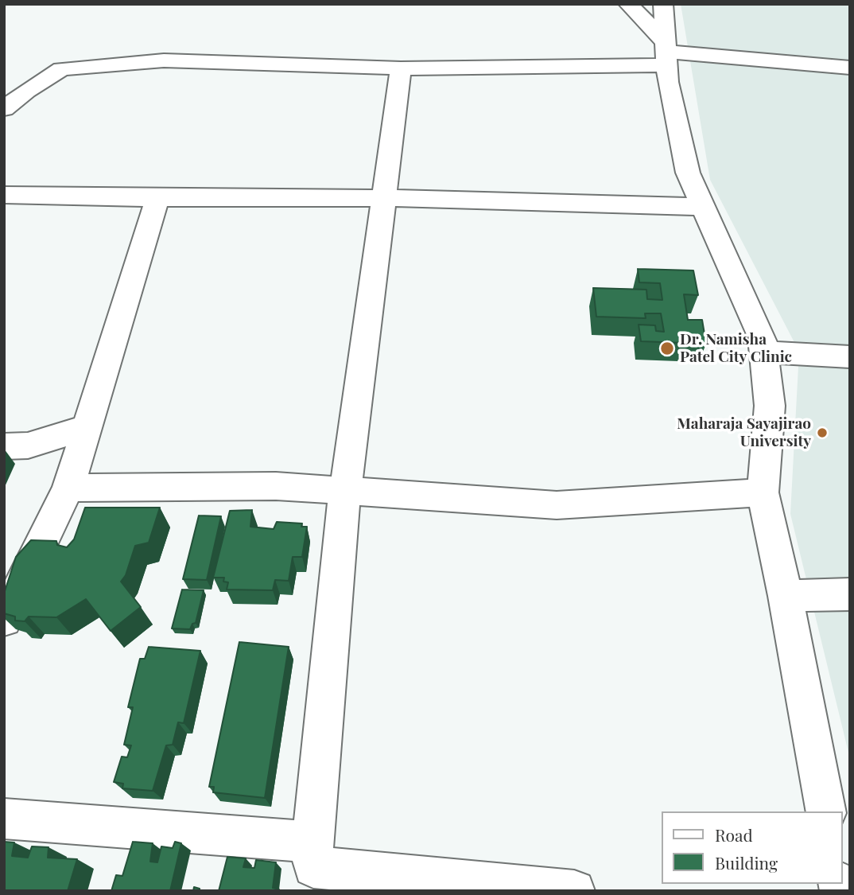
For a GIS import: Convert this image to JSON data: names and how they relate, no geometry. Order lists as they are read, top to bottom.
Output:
{
  "places": ["Dr. Namisha Patel City Clinic", "Maharaja Sayajirao University"],
  "legend": ["Road", "Building"]
}
